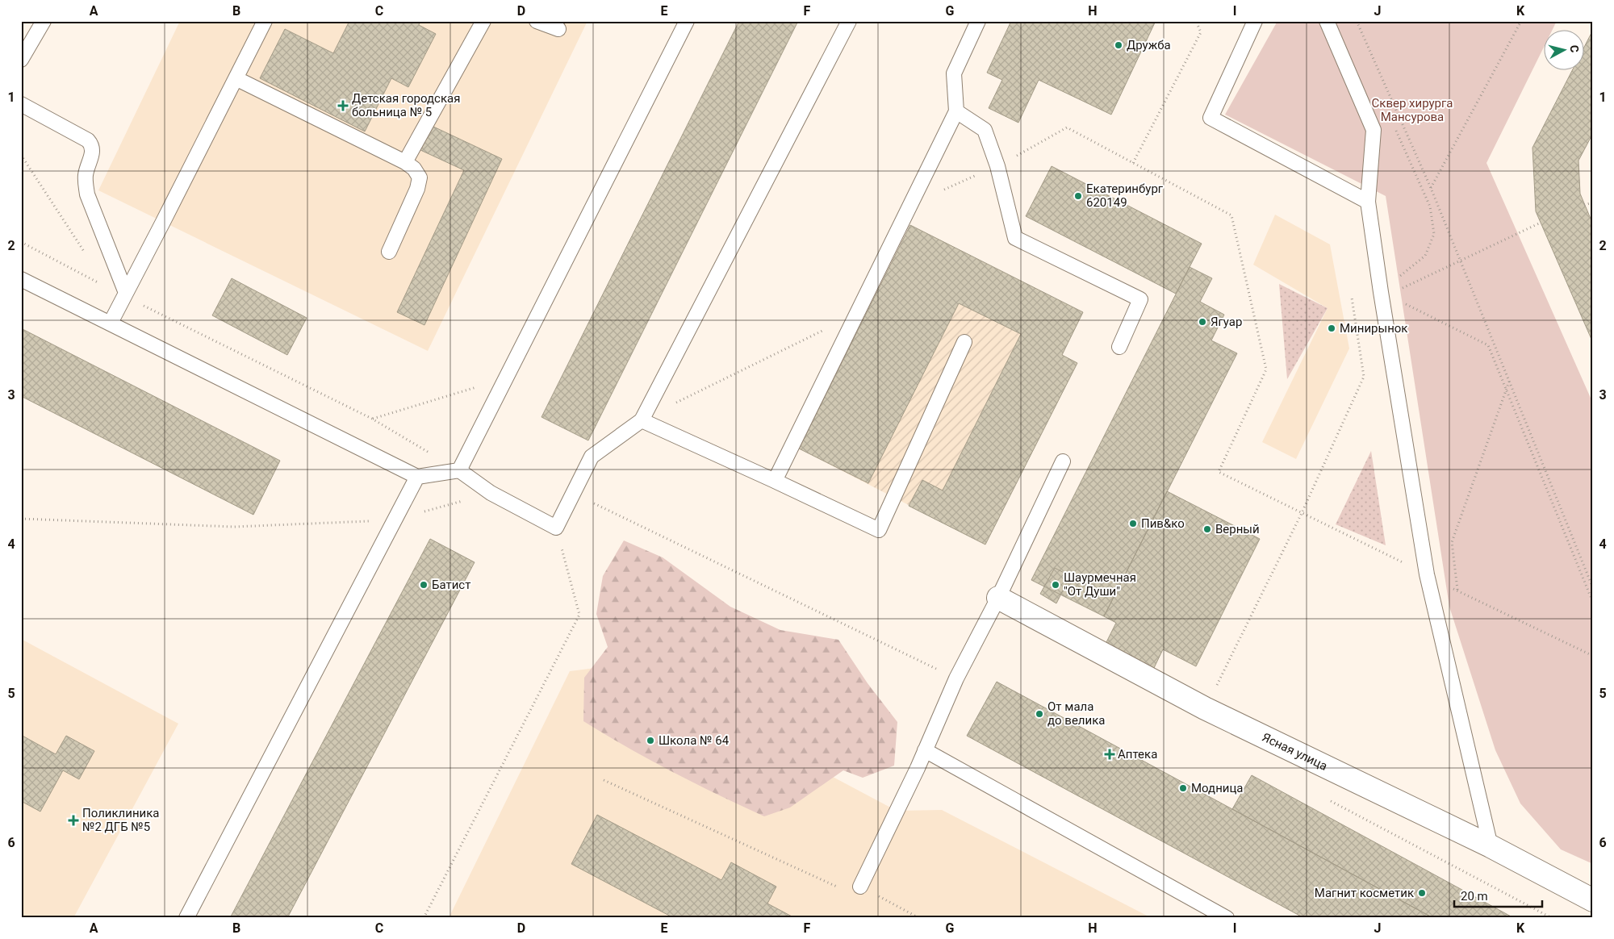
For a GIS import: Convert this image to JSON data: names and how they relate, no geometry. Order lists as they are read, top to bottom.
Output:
{
  "streets": {
    "street": ["Ясная улица"]
  },
  "parks": ["Сквер хирурга Мансурова"],
  "places": {
    "other": [
      "Дружба",
      "Екатеринбург 620149",
      "Ягуар",
      "Минирынок",
      "Пив&ко",
      "Верный",
      "Батист",
      "Шаурмечная \"От Души\"",
      "От мала до велика",
      "Школа № 64",
      "Модница",
      "Магнит косметик"
    ],
    "health": ["Детская городская больница № 5", "Аптека", "Поликлиника №2 ДГБ №5"]
  },
  "scale_bar": "20 m",
  "north": "right",
  "grid": {
    "columns": [
      "A",
      "B",
      "C",
      "D",
      "E",
      "F",
      "G",
      "H",
      "I",
      "J",
      "K"
    ],
    "rows": [
      "1",
      "2",
      "3",
      "4",
      "5",
      "6"
    ]
  }
}
